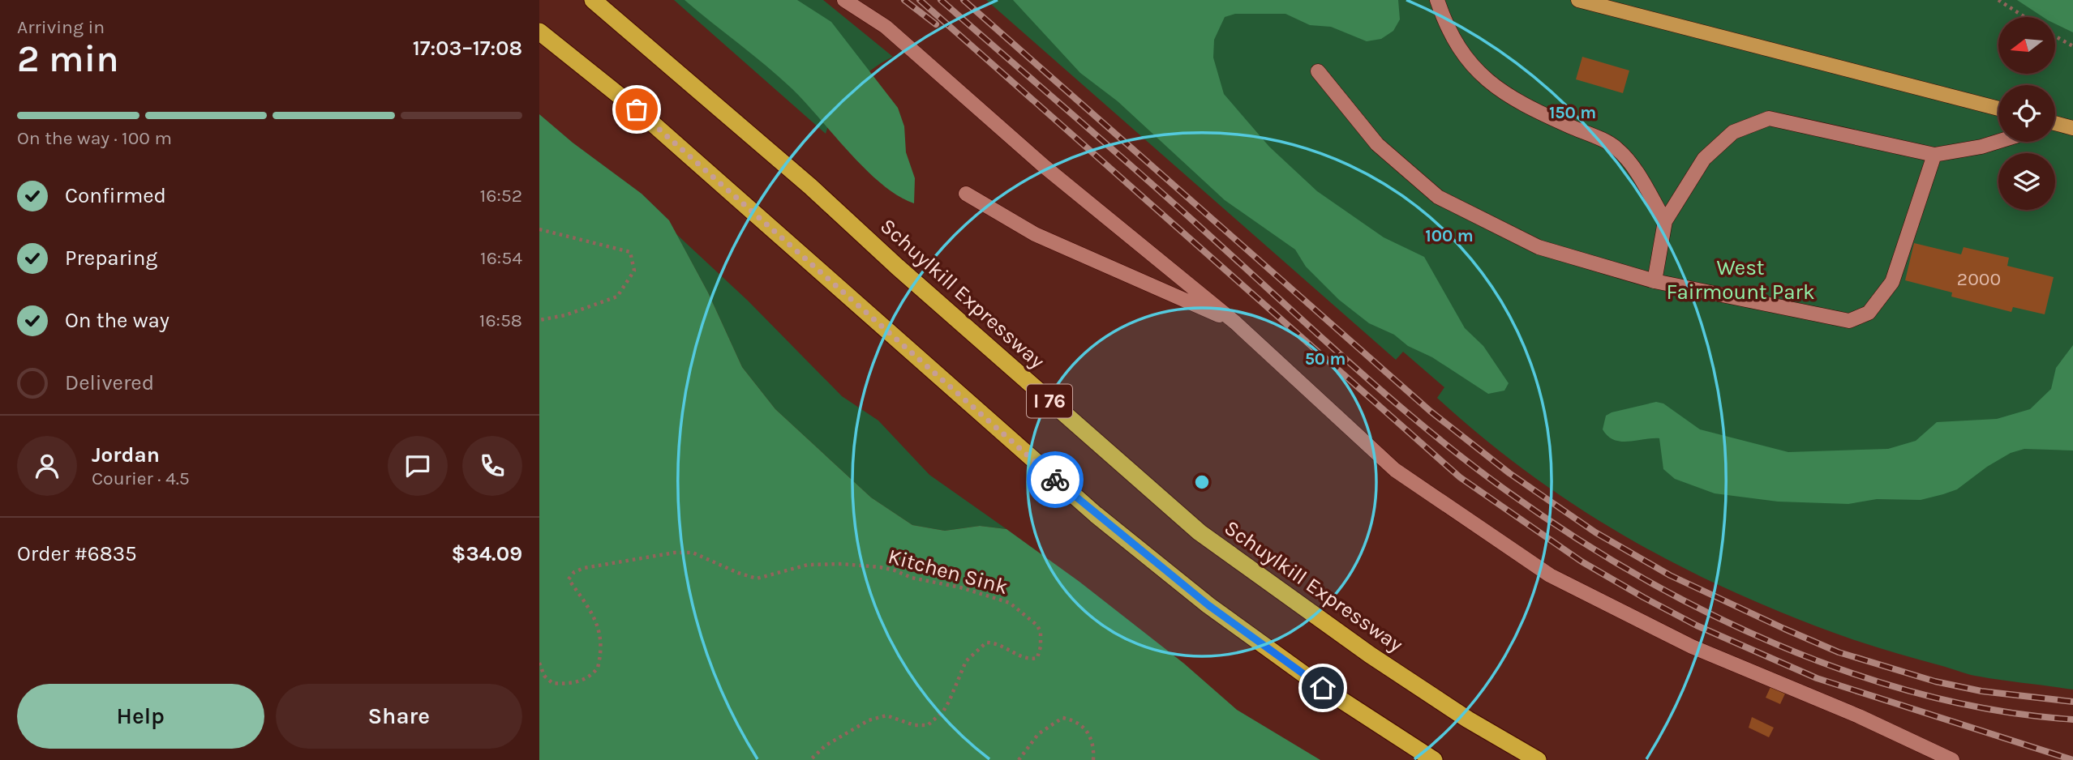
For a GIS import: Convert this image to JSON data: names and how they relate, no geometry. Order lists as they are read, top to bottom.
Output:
{
  "streets": {
    "highway": ["Schuylkill Expressway", "I 76"],
    "path": ["Kitchen Sink"]
  },
  "parks": ["West Fairmount Park"],
  "house_numbers": ["2000"],
  "north": "left",
  "page": {
    "heading": ["2 min", "Arriving in", "17:03–17:08"],
    "panel": [
      "Jordan",
      "Courier · 4.5",
      "Order #6835",
      "$34.09"
    ],
    "bar": "On the way · 100 m",
    "list": [
      ["Confirmed", "16:52"],
      ["Preparing", "16:54"],
      ["On the way", "16:58"],
      "Delivered"
    ],
    "buttons": ["Help", "Share"]
  },
  "rings": ["150 m", "100 m", "50 m"]
}
